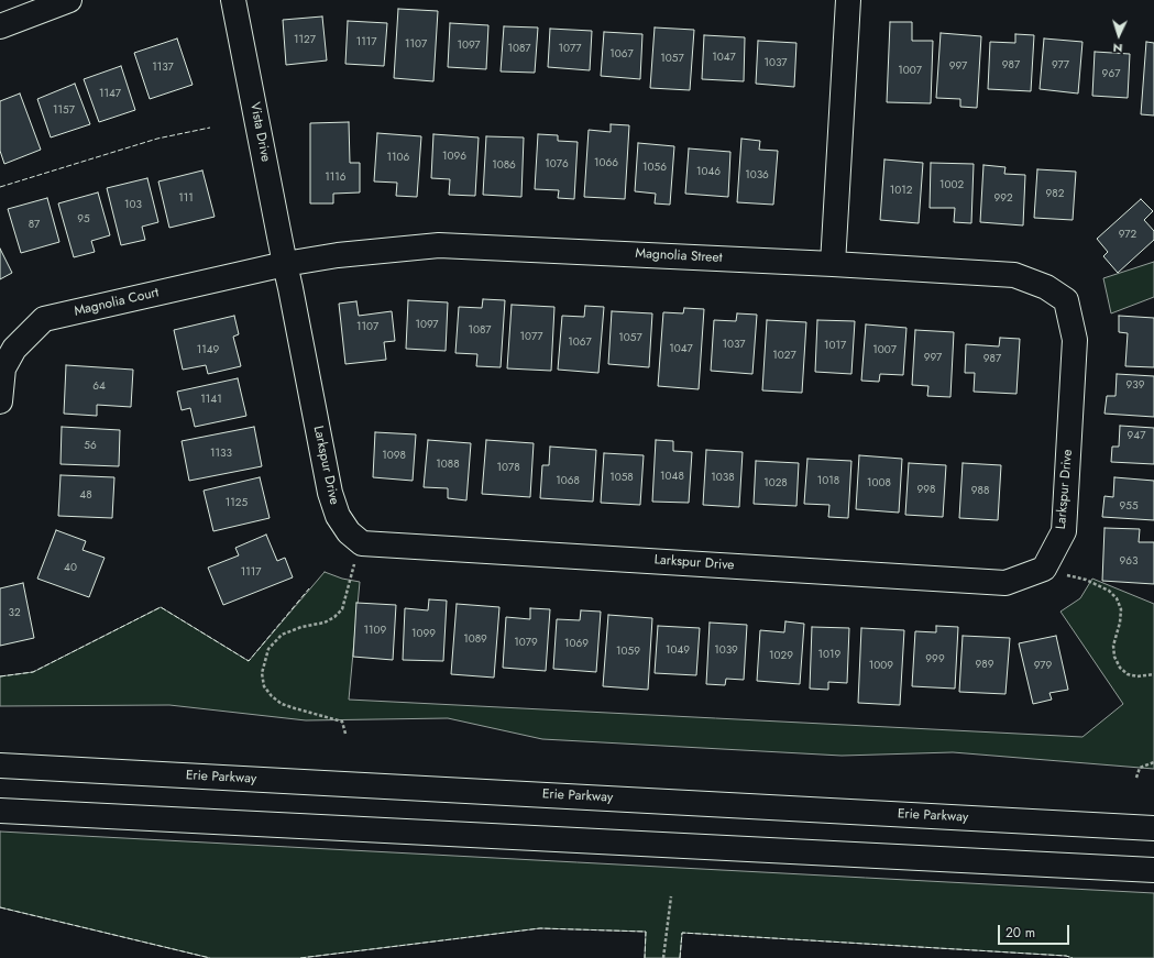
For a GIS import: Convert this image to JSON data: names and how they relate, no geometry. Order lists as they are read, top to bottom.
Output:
{
  "streets": {
    "street": [
      "Vista Drive",
      "Magnolia Street",
      "Magnolia Court",
      "Larkspur Drive",
      "Erie Parkway"
    ]
  },
  "crossings": [
    ["Vista Drive", "Magnolia Street"],
    ["Vista Drive", "Magnolia Court"],
    ["Vista Drive", "Larkspur Drive"],
    ["Magnolia Street", "Magnolia Court"],
    ["Magnolia Street", "Larkspur Drive"],
    ["Magnolia Court", "Larkspur Drive"]
  ],
  "house_numbers": [
    "1127",
    "1117",
    "1107",
    "1097",
    "1087",
    "1077",
    "1067",
    "1047",
    "1057",
    "1037",
    "987",
    "977",
    "997",
    "1137",
    "1007",
    "967",
    "1147",
    "1157",
    "1096",
    "1106",
    "1066",
    "1076",
    "1086",
    "1056",
    "1046",
    "1036",
    "1116",
    "1002",
    "1012",
    "982",
    "111",
    "992",
    "103",
    "95",
    "87",
    "972",
    "1097",
    "1107",
    "1087",
    "1077",
    "1057",
    "1067",
    "1037",
    "1017",
    "1047",
    "1149",
    "1007",
    "1027",
    "997",
    "987",
    "939",
    "64",
    "1141",
    "947",
    "56",
    "1133",
    "1098",
    "1088",
    "1078",
    "1048",
    "1058",
    "1038",
    "1068",
    "1018",
    "1028",
    "1008",
    "998",
    "988",
    "48",
    "1125",
    "955",
    "963",
    "40",
    "1117",
    "32",
    "1109",
    "1099",
    "1089",
    "1079",
    "1069",
    "1049",
    "1039",
    "1059",
    "1019",
    "1029",
    "999",
    "989",
    "1009",
    "979"
  ],
  "scale_bar": "20 m",
  "north": "bottom"
}
